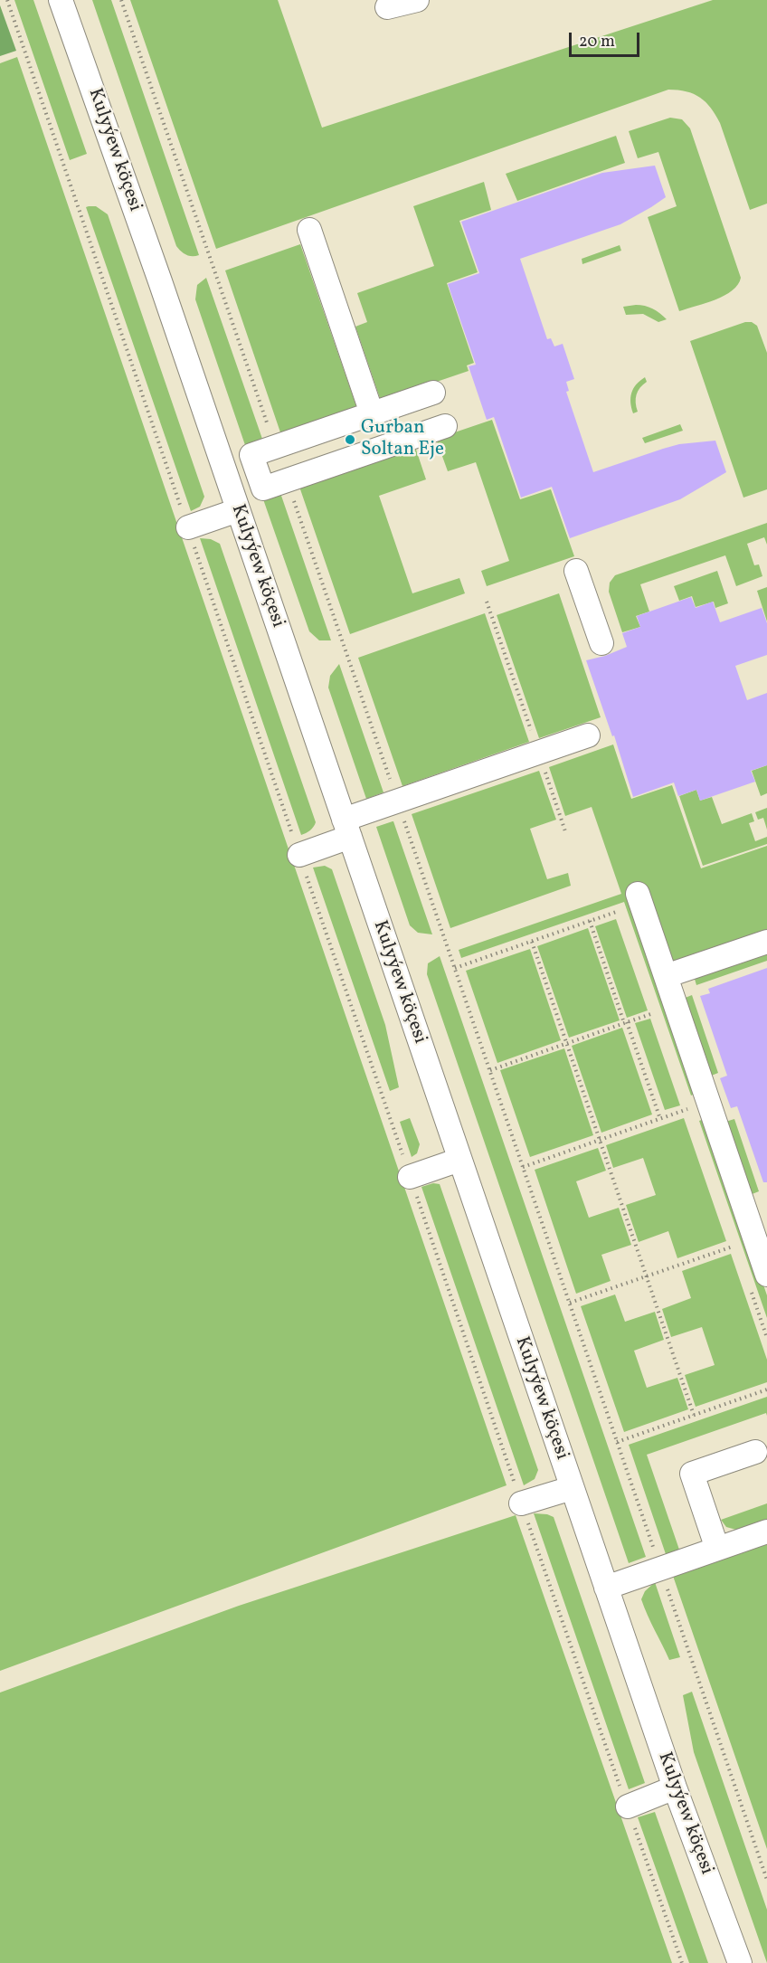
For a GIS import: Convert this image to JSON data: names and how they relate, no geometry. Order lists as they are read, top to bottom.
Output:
{
  "streets": {
    "street": ["Kulyýew köçesi"]
  },
  "places": ["Gurban Soltan Eje"],
  "scale_bar": "20 m"
}
